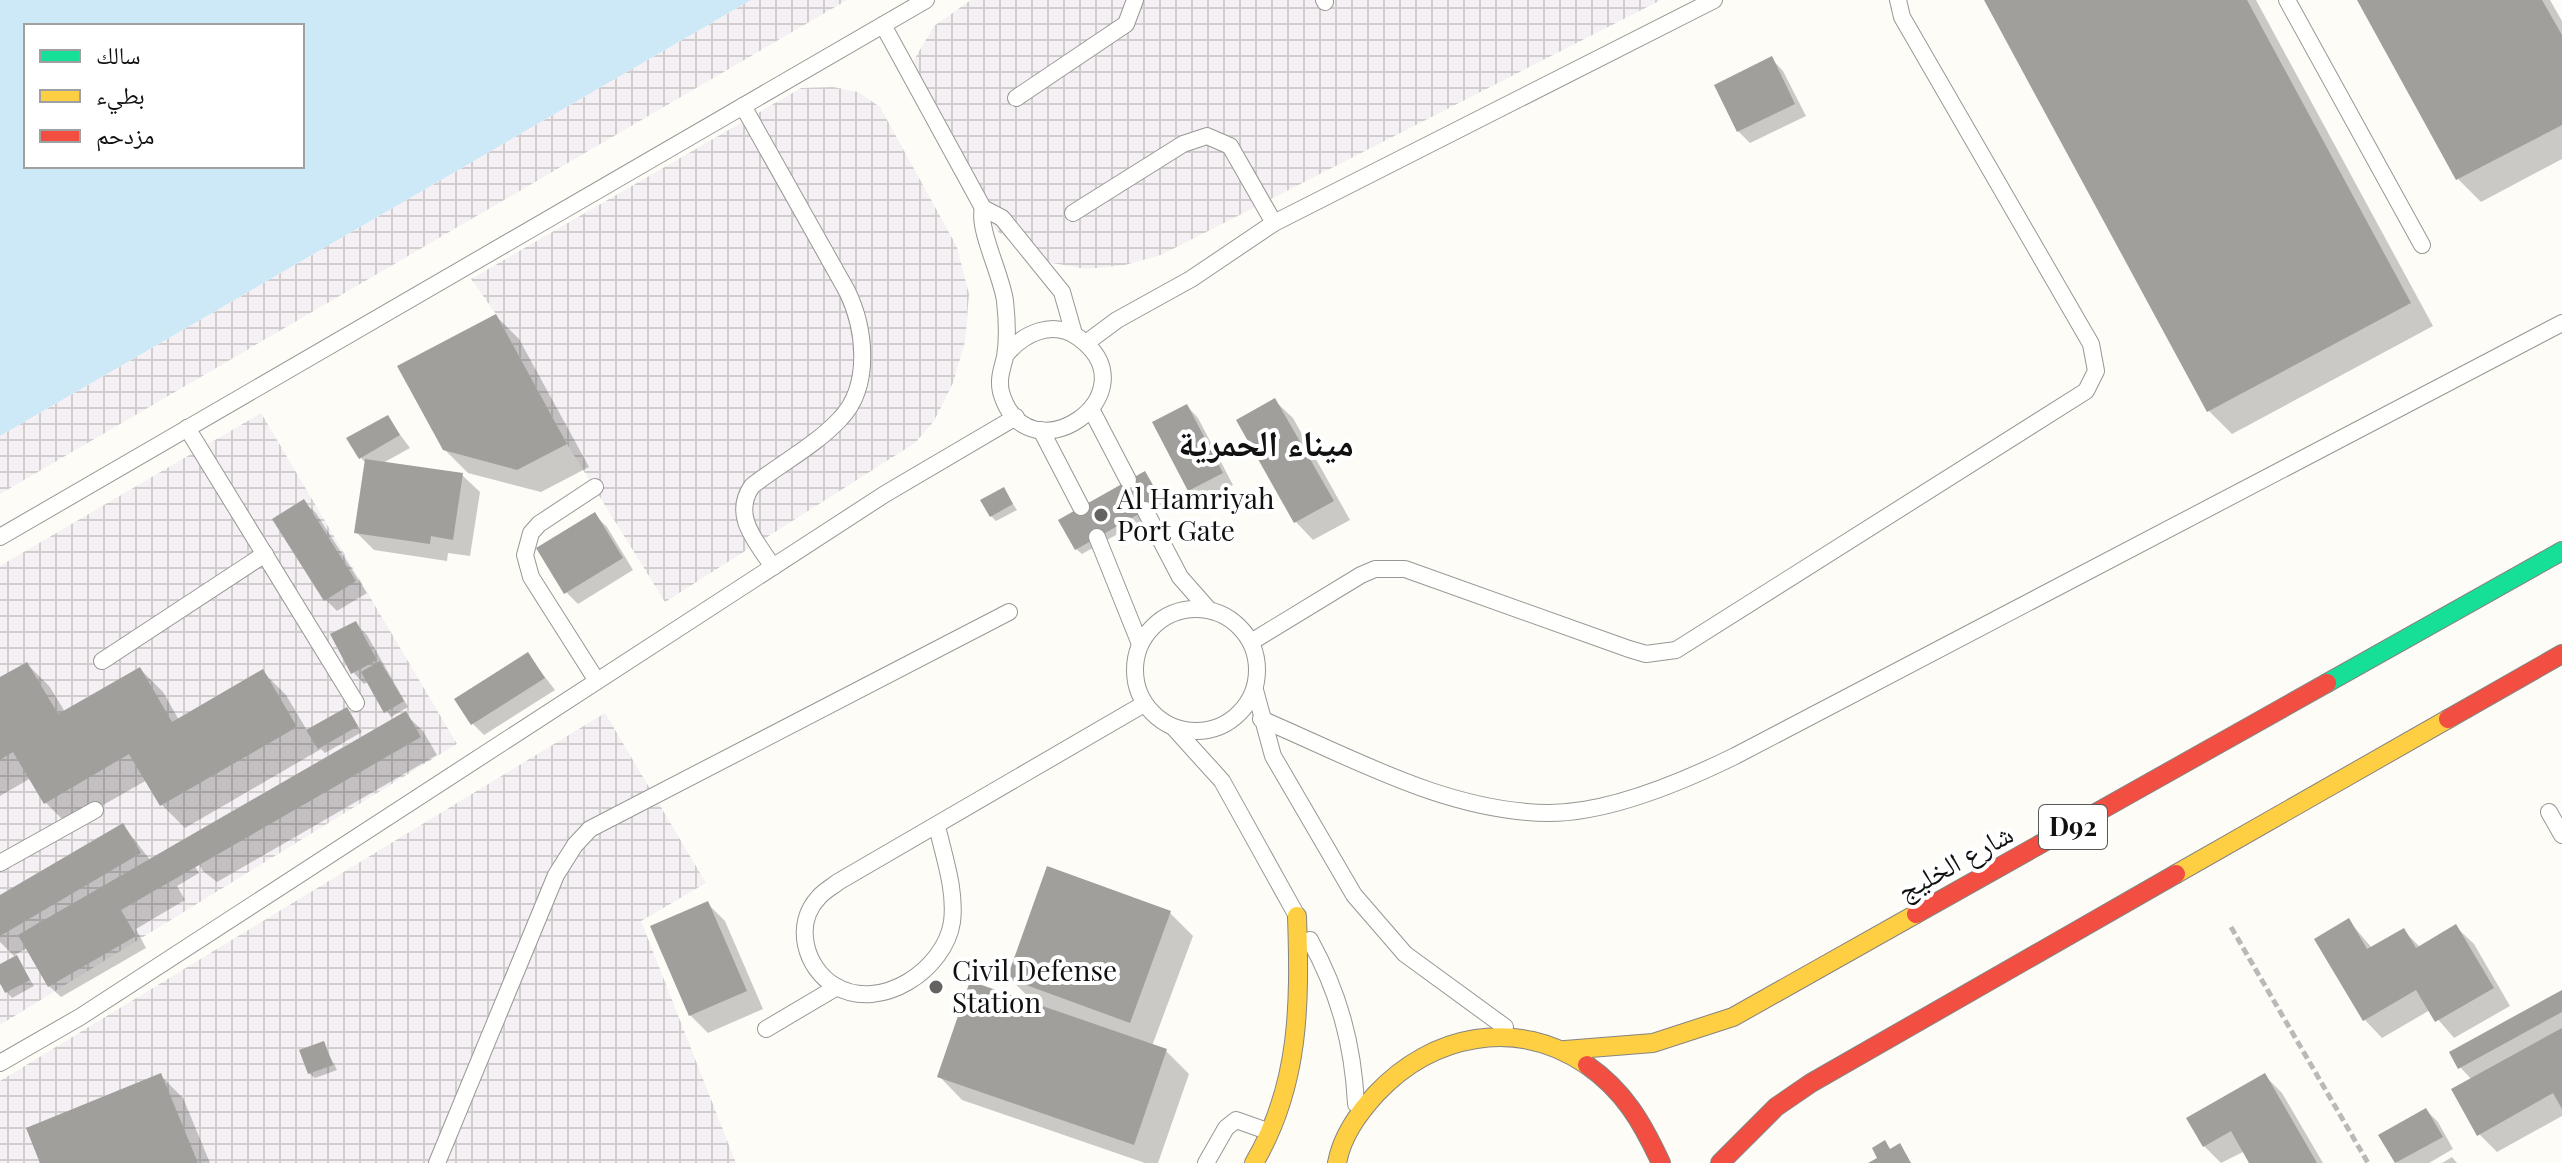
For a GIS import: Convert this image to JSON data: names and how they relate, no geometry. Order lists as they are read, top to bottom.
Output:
{
  "streets": {
    "main road": ["D92", "شارع الخليج"]
  },
  "districts": ["ميناء الحمرية"],
  "places": ["Al Hamriyah Port Gate", "Civil Defense Station"],
  "legend": ["سالك", "بطيء", "مزدحم"]
}
